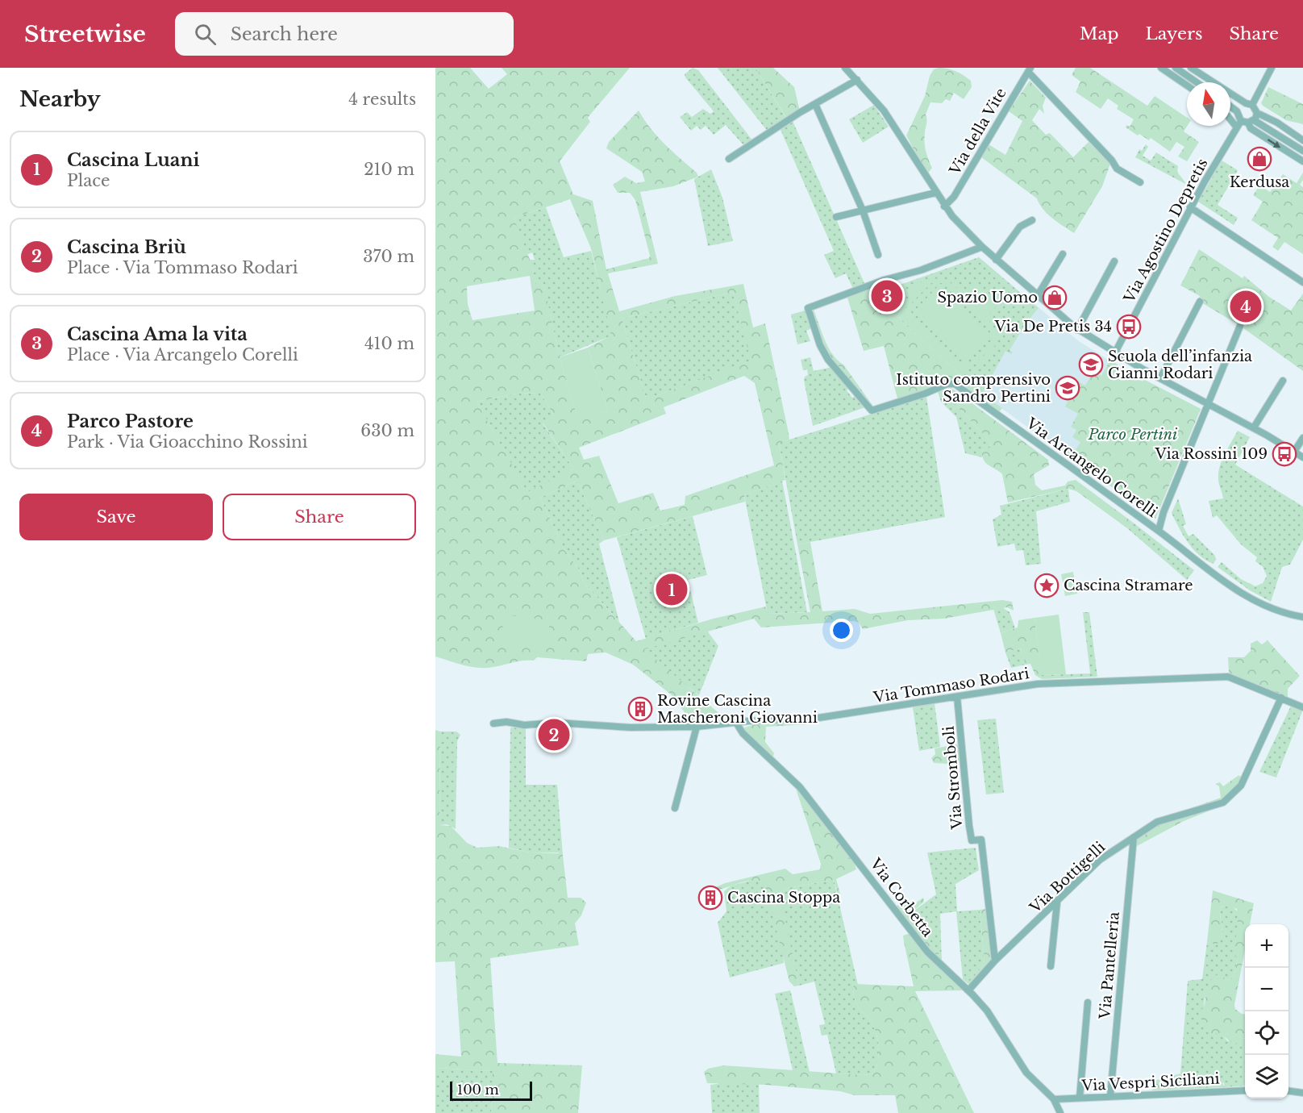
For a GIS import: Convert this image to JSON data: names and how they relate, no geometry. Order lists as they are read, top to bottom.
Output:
{
  "streets": {
    "street": [
      "Via della Vite",
      "Via Agostino Depretis",
      "Via Arcangelo Corelli",
      "Via Tommaso Rodari",
      "Via Stromboli",
      "Via Bottigelli",
      "Via Corbetta",
      "Via Pantelleria",
      "Via Vespri Siciliani"
    ]
  },
  "crossings": [
    ["Via Tommaso Rodari", "Via Stromboli"],
    ["Via Tommaso Rodari", "Via Bottigelli"],
    ["Via Tommaso Rodari", "Via Corbetta"],
    ["Via Stromboli", "Via Bottigelli"],
    ["Via Bottigelli", "Via Corbetta"],
    ["Via Bottigelli", "Via Pantelleria"],
    ["Via Corbetta", "Via Vespri Siciliani"],
    ["Via Pantelleria", "Via Vespri Siciliani"]
  ],
  "parks": ["Parco Pertini"],
  "places": {
    "shop": ["Kerdusa", "Spazio Uomo"],
    "bus stop": ["Via De Pretis 34", "Via Rossini 109"],
    "school or university": ["Scuola dell’infanzia Gianni Rodari", "Istituto comprensivo Sandro Pertini"],
    "place": ["Cascina Stramare"],
    "building": ["Rovine Cascina Mascheroni Giovanni", "Cascina Stoppa"]
  },
  "scale_bar": "100 m",
  "north": "top",
  "page": {
    "header": "Streetwise",
    "search": "Search here",
    "nav": ["Map", "Layers", "Share"],
    "heading": ["Nearby", "4 results"],
    "list": [
      {
        "mark": "1",
        "name": "Cascina Luani",
        "note": "Place",
        "value": "210 m"
      },
      {
        "mark": "2",
        "name": "Cascina Briù",
        "note": "Place · Via Tommaso Rodari",
        "value": "370 m"
      },
      {
        "mark": "3",
        "name": "Cascina Ama la vita",
        "note": "Place · Via Arcangelo Corelli",
        "value": "410 m"
      },
      {
        "mark": "4",
        "name": "Parco Pastore",
        "note": "Park · Via Gioacchino Rossini",
        "value": "630 m"
      }
    ],
    "pins": [
      "3",
      "4",
      "1",
      "2"
    ],
    "buttons": ["Save", "Share"],
    "map_buttons": ["+", "−"],
    "scale": "100 m"
  }
}
